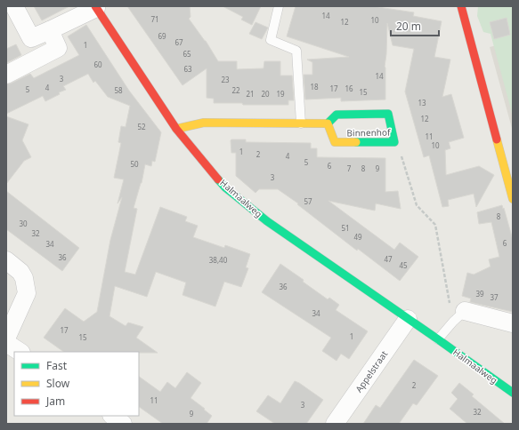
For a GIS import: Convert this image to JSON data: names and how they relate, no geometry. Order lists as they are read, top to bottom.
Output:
{
  "streets": {
    "street": ["Binnenhof", "Halmaalweg", "Appelstraat"]
  },
  "crossings": [
    ["Halmaalweg", "Appelstraat"]
  ],
  "house_numbers": [
    "14",
    "71",
    "10",
    "12",
    "69",
    "67",
    "1",
    "65",
    "60",
    "63",
    "14",
    "3",
    "23",
    "18",
    "4",
    "17",
    "16",
    "5",
    "58",
    "22",
    "15",
    "21",
    "20",
    "19",
    "13",
    "12",
    "52",
    "11",
    "10",
    "1",
    "2",
    "4",
    "5",
    "50",
    "6",
    "7",
    "8",
    "9",
    "3",
    "57",
    "8",
    "30",
    "51",
    "32",
    "49",
    "6",
    "34",
    "36",
    "47",
    "38,40",
    "45",
    "36",
    "39",
    "37",
    "34",
    "17",
    "1",
    "15",
    "2",
    "11",
    "3",
    "32",
    "9"
  ],
  "legend": ["Fast", "Slow", "Jam"],
  "scale_bar": "20 m"
}
